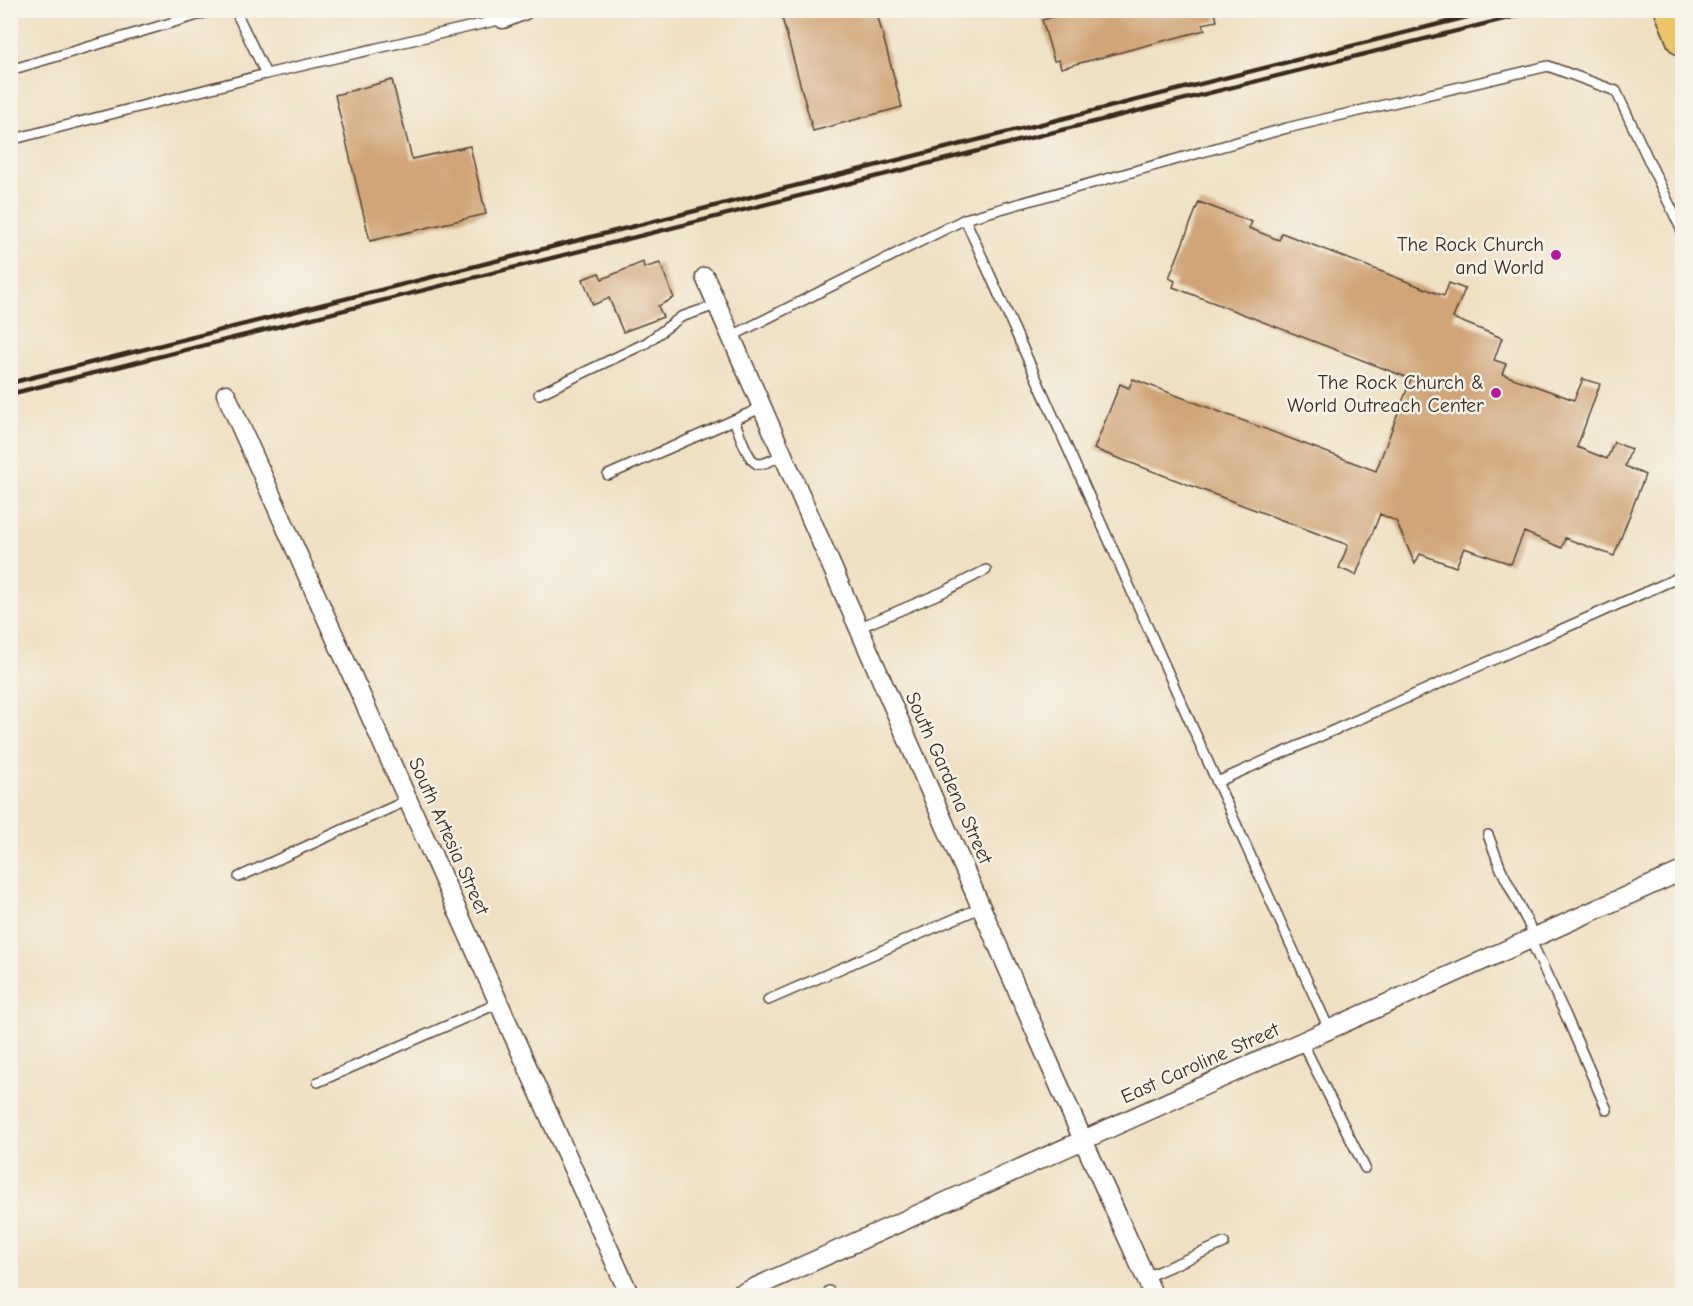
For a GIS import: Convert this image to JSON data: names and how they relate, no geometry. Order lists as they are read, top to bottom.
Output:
{
  "streets": {
    "street": ["South Gardena Street", "South Artesia Street", "East Caroline Street"]
  },
  "crossings": [
    ["South Gardena Street", "East Caroline Street"]
  ],
  "places": ["The Rock Church and World", "The Rock Church & World Outreach Center"]
}
